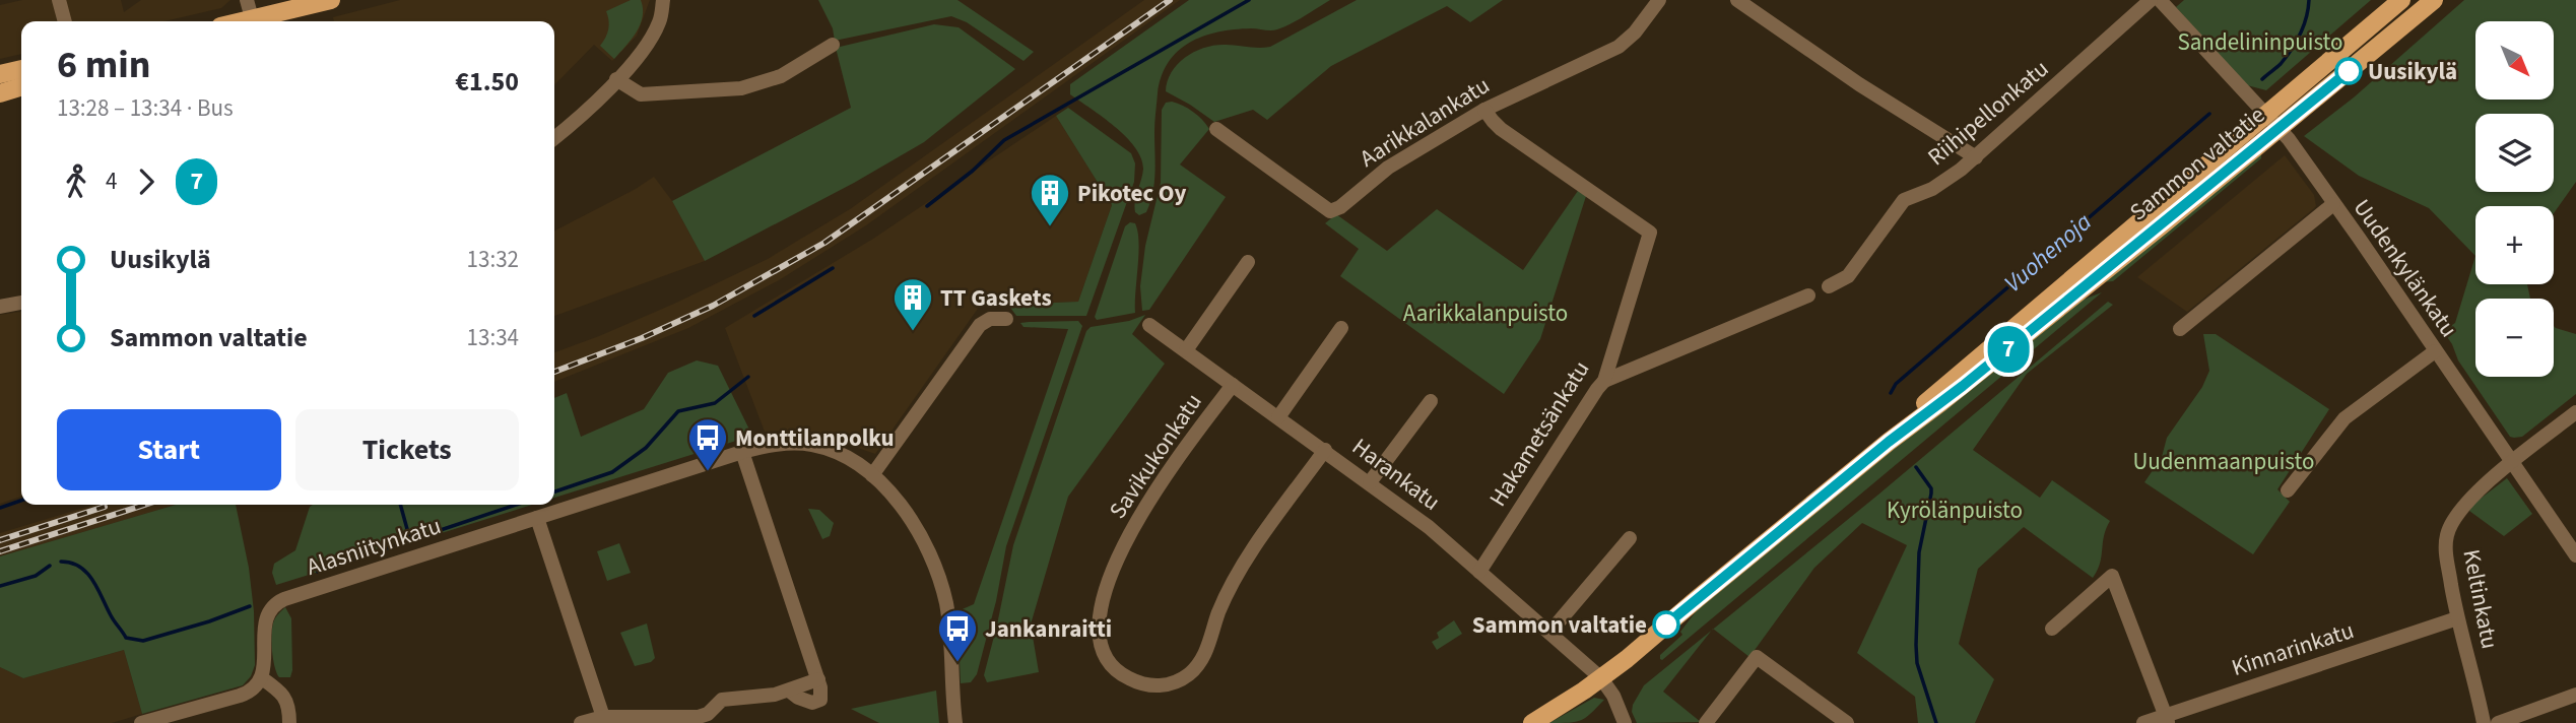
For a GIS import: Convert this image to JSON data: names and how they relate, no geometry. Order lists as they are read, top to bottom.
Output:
{
  "streets": {
    "main road": ["Sammon valtatie"],
    "street": [
      "Riihipellonkatu",
      "Aarikkalankatu",
      "Uudenkylänkatu",
      "Hakametsänkatu",
      "Savikukonkatu",
      "Harankatu",
      "Alasniitynkatu",
      "Keltinkatu",
      "Kinnarinkatu"
    ]
  },
  "crossings": [
    ["Aarikkalankatu", "Hakametsänkatu"],
    ["Sammon valtatie", "Uudenkylänkatu"],
    ["Sammon valtatie", "Harankatu"],
    ["Uudenkylänkatu", "Keltinkatu"],
    ["Hakametsänkatu", "Harankatu"],
    ["Savikukonkatu", "Harankatu"],
    ["Keltinkatu", "Kinnarinkatu"]
  ],
  "water": ["Vuohenoja"],
  "parks": [
    "Sandelininpuisto",
    "Aarikkalanpuisto",
    "Uudenmaanpuisto",
    "Kyrölänpuisto"
  ],
  "places": {
    "other": ["Uusikylä", "Sammon valtatie"],
    "building": ["Pikotec Oy", "TT Gaskets"],
    "bus stop": ["Monttilanpolku", "Jankanraitti"]
  },
  "lines": ["bus line 7"],
  "north": "bottom right",
  "page": {
    "on_map": "7",
    "map_buttons": ["+", "−"],
    "heading": ["6 min", "13:28 – 13:34 · Bus", "€1.50"],
    "legs": ["4", "7"],
    "list": [
      {
        "name": "Uusikylä",
        "value": "13:32"
      },
      {
        "name": "Sammon valtatie",
        "value": "13:34"
      }
    ],
    "buttons": ["Start", "Tickets"]
  }
}
